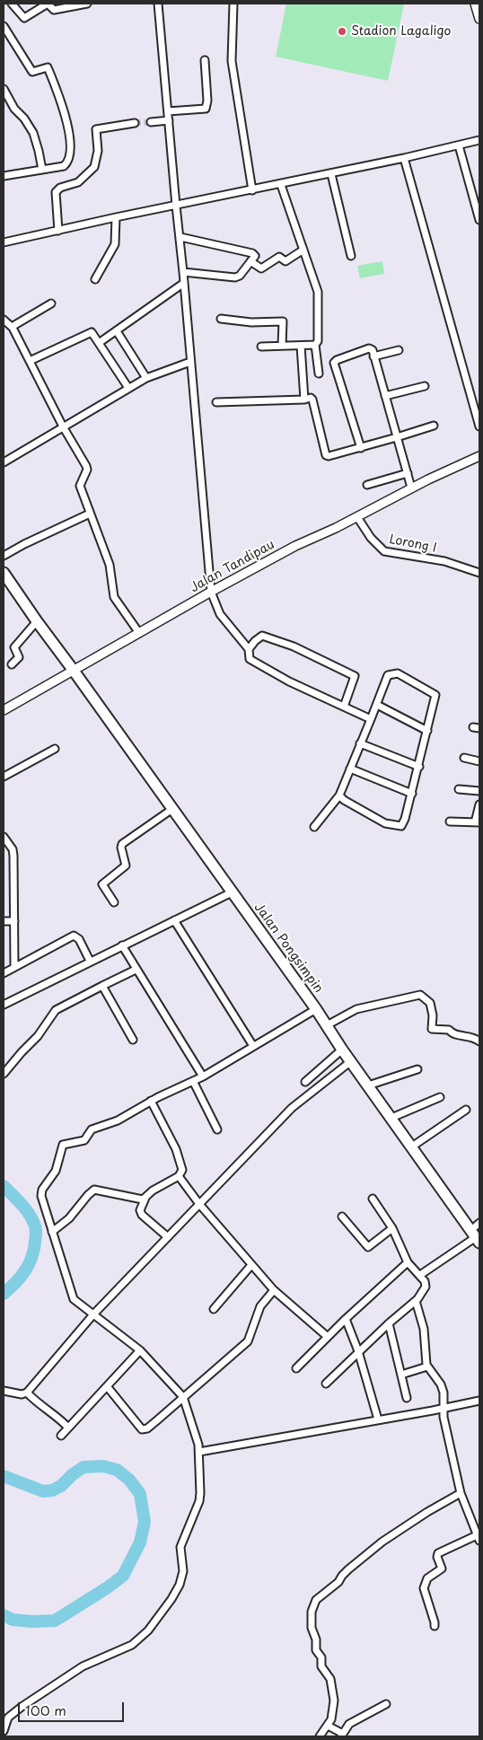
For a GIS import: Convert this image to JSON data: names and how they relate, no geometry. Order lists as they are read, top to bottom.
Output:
{
  "streets": {
    "main road": ["Jalan Pongsimpin"],
    "street": ["Lorong I", "Jalan Tandipau"]
  },
  "crossings": [
    ["Lorong I", "Jalan Tandipau"],
    ["Jalan Tandipau", "Jalan Pongsimpin"]
  ],
  "places": ["Stadion Lagaligo"],
  "scale_bar": "100 m"
}
